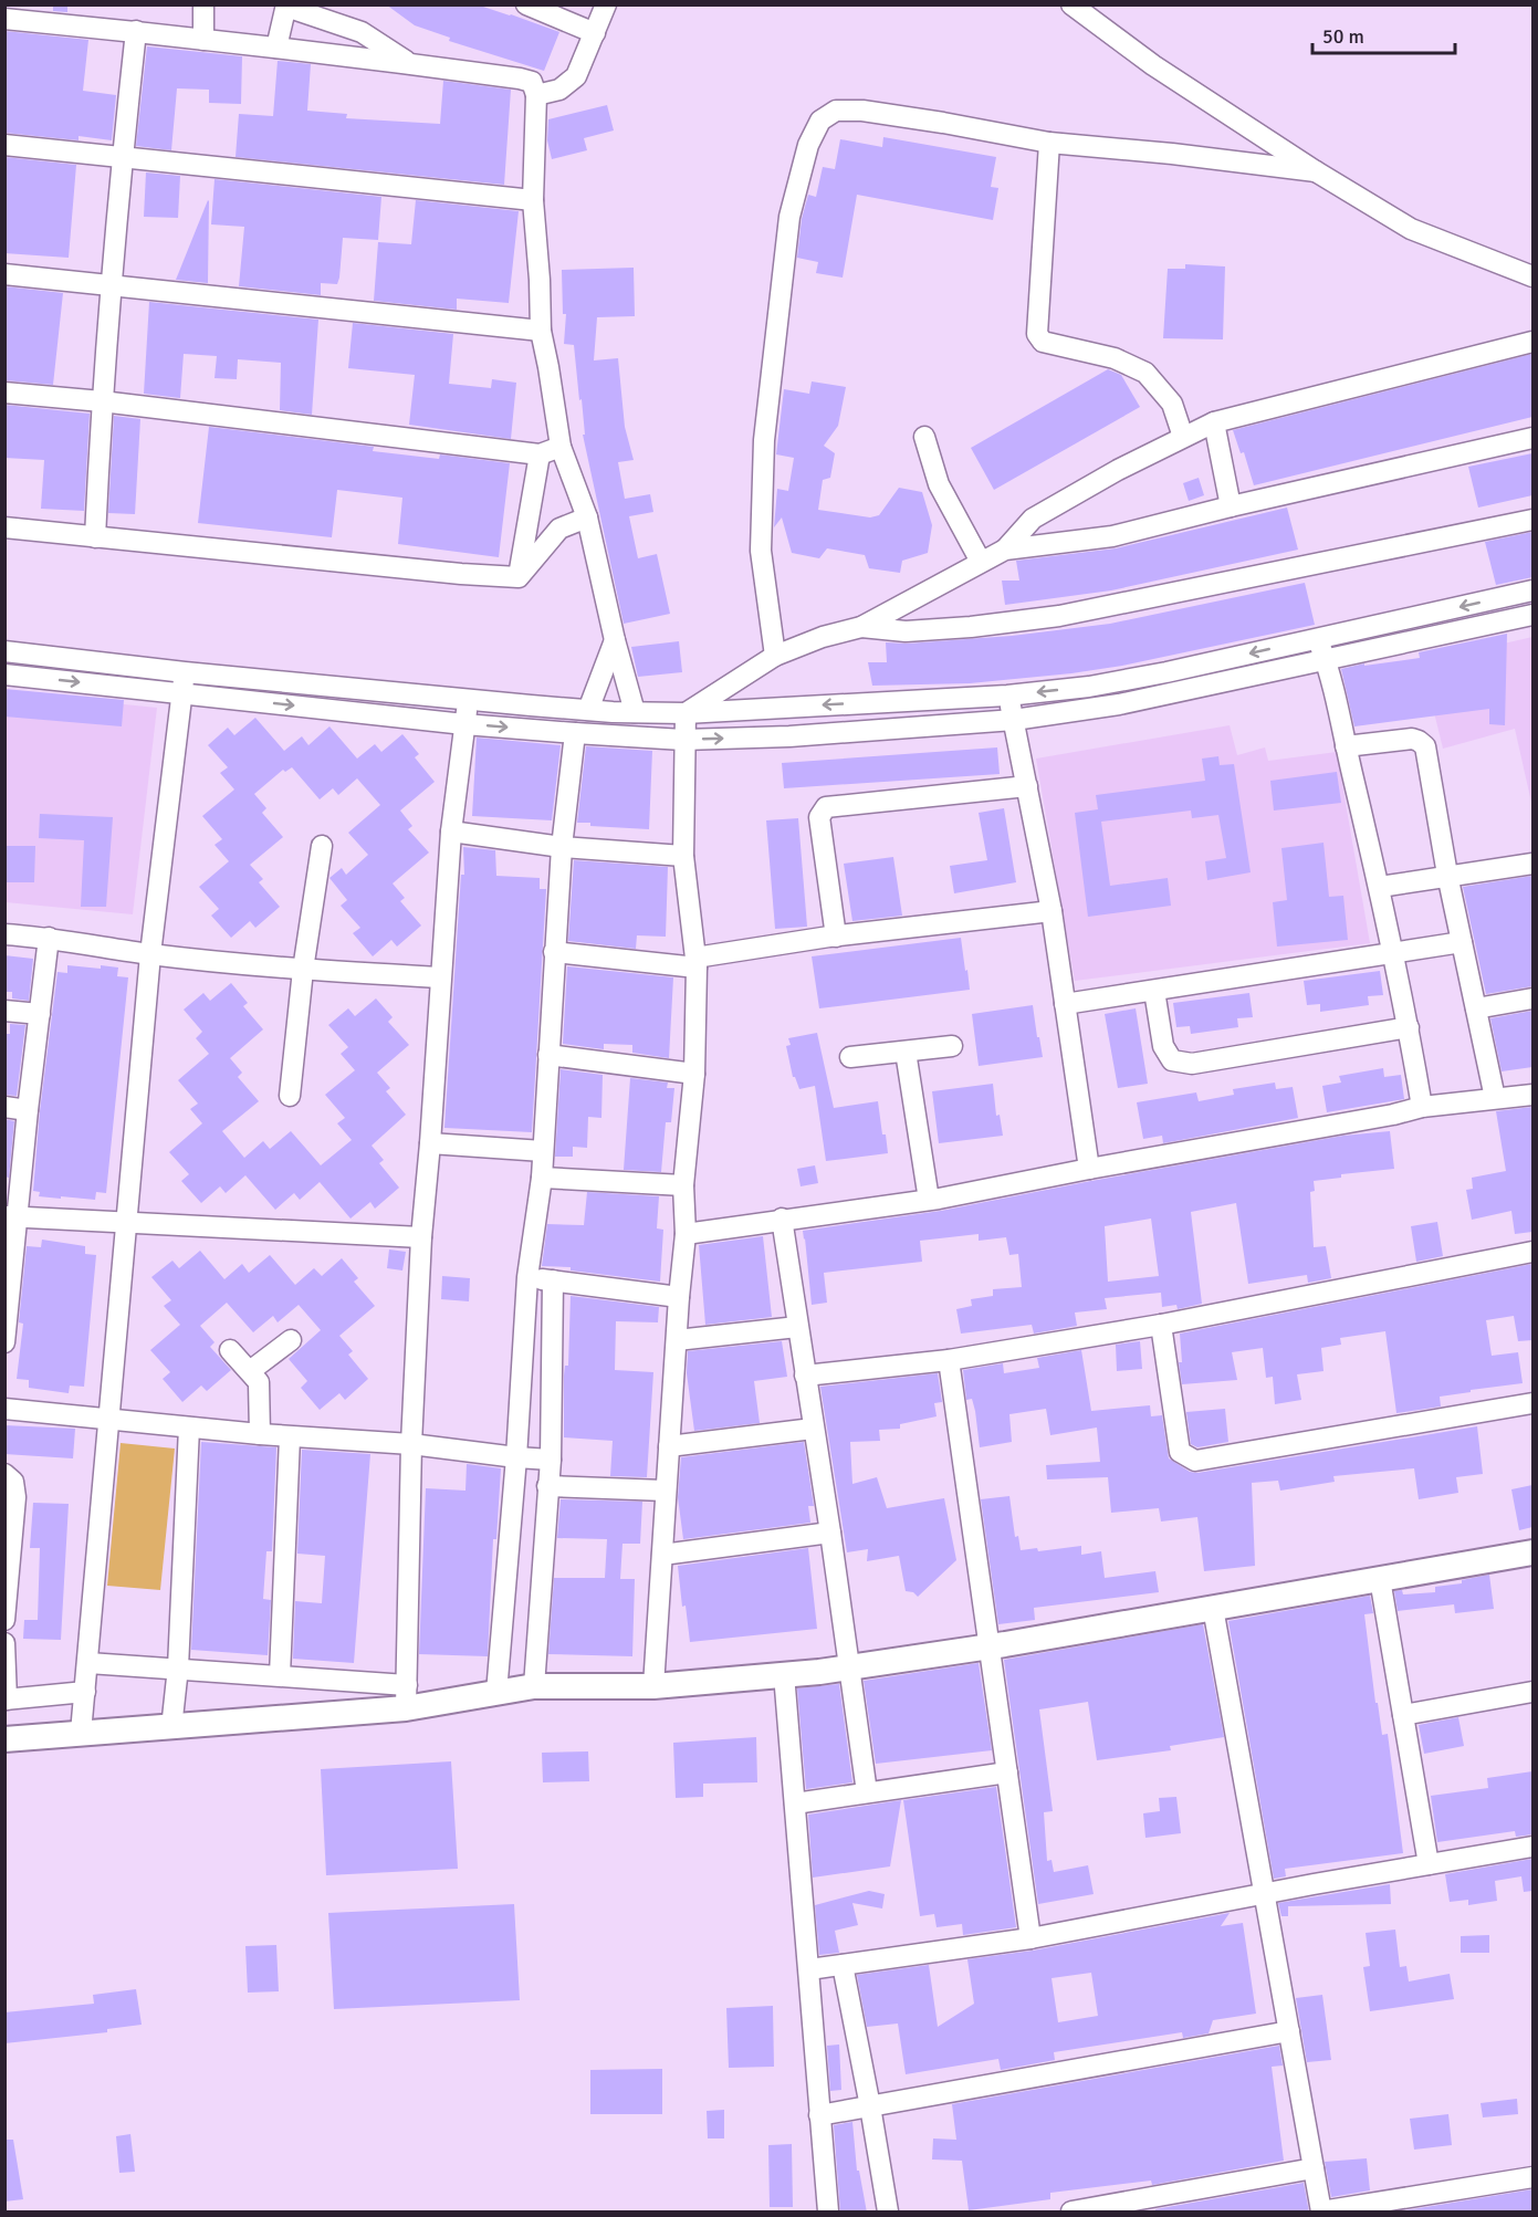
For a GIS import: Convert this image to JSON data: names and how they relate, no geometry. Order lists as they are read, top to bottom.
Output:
{
  "scale_bar": "50 m"
}
